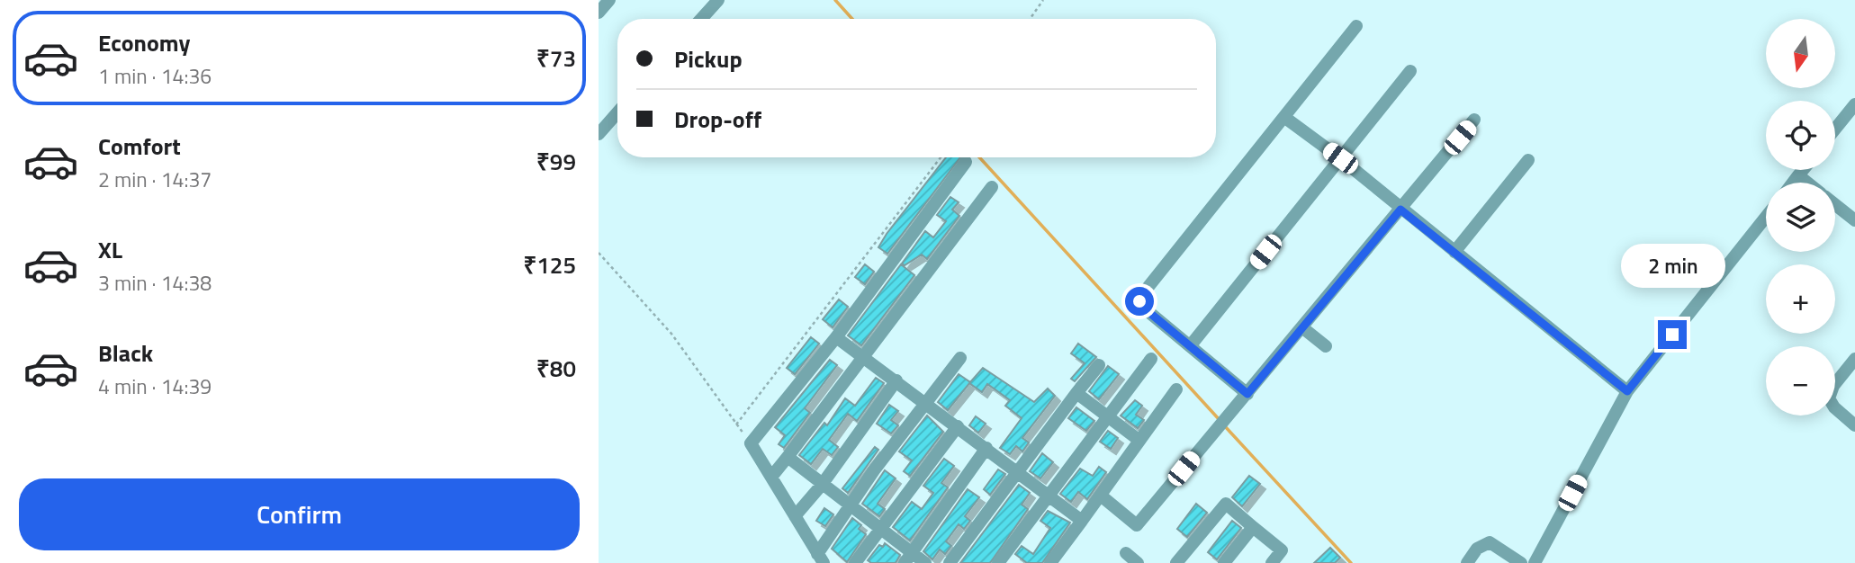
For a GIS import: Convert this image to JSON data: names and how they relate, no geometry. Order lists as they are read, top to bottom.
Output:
{
  "north": "bottom",
  "page": {
    "list": [
      {
        "name": "Economy",
        "note": "1 min · 14:36",
        "value": "₹73"
      },
      {
        "name": "Comfort",
        "note": "2 min · 14:37",
        "value": "₹99"
      },
      {
        "name": "XL",
        "note": "3 min · 14:38",
        "value": "₹125"
      },
      {
        "name": "Black",
        "note": "4 min · 14:39",
        "value": "₹80"
      }
    ],
    "map_buttons": ["+", "−"],
    "banner": ["Pickup", "Drop-off"],
    "bubble": "2 min",
    "buttons": "Confirm"
  }
}
